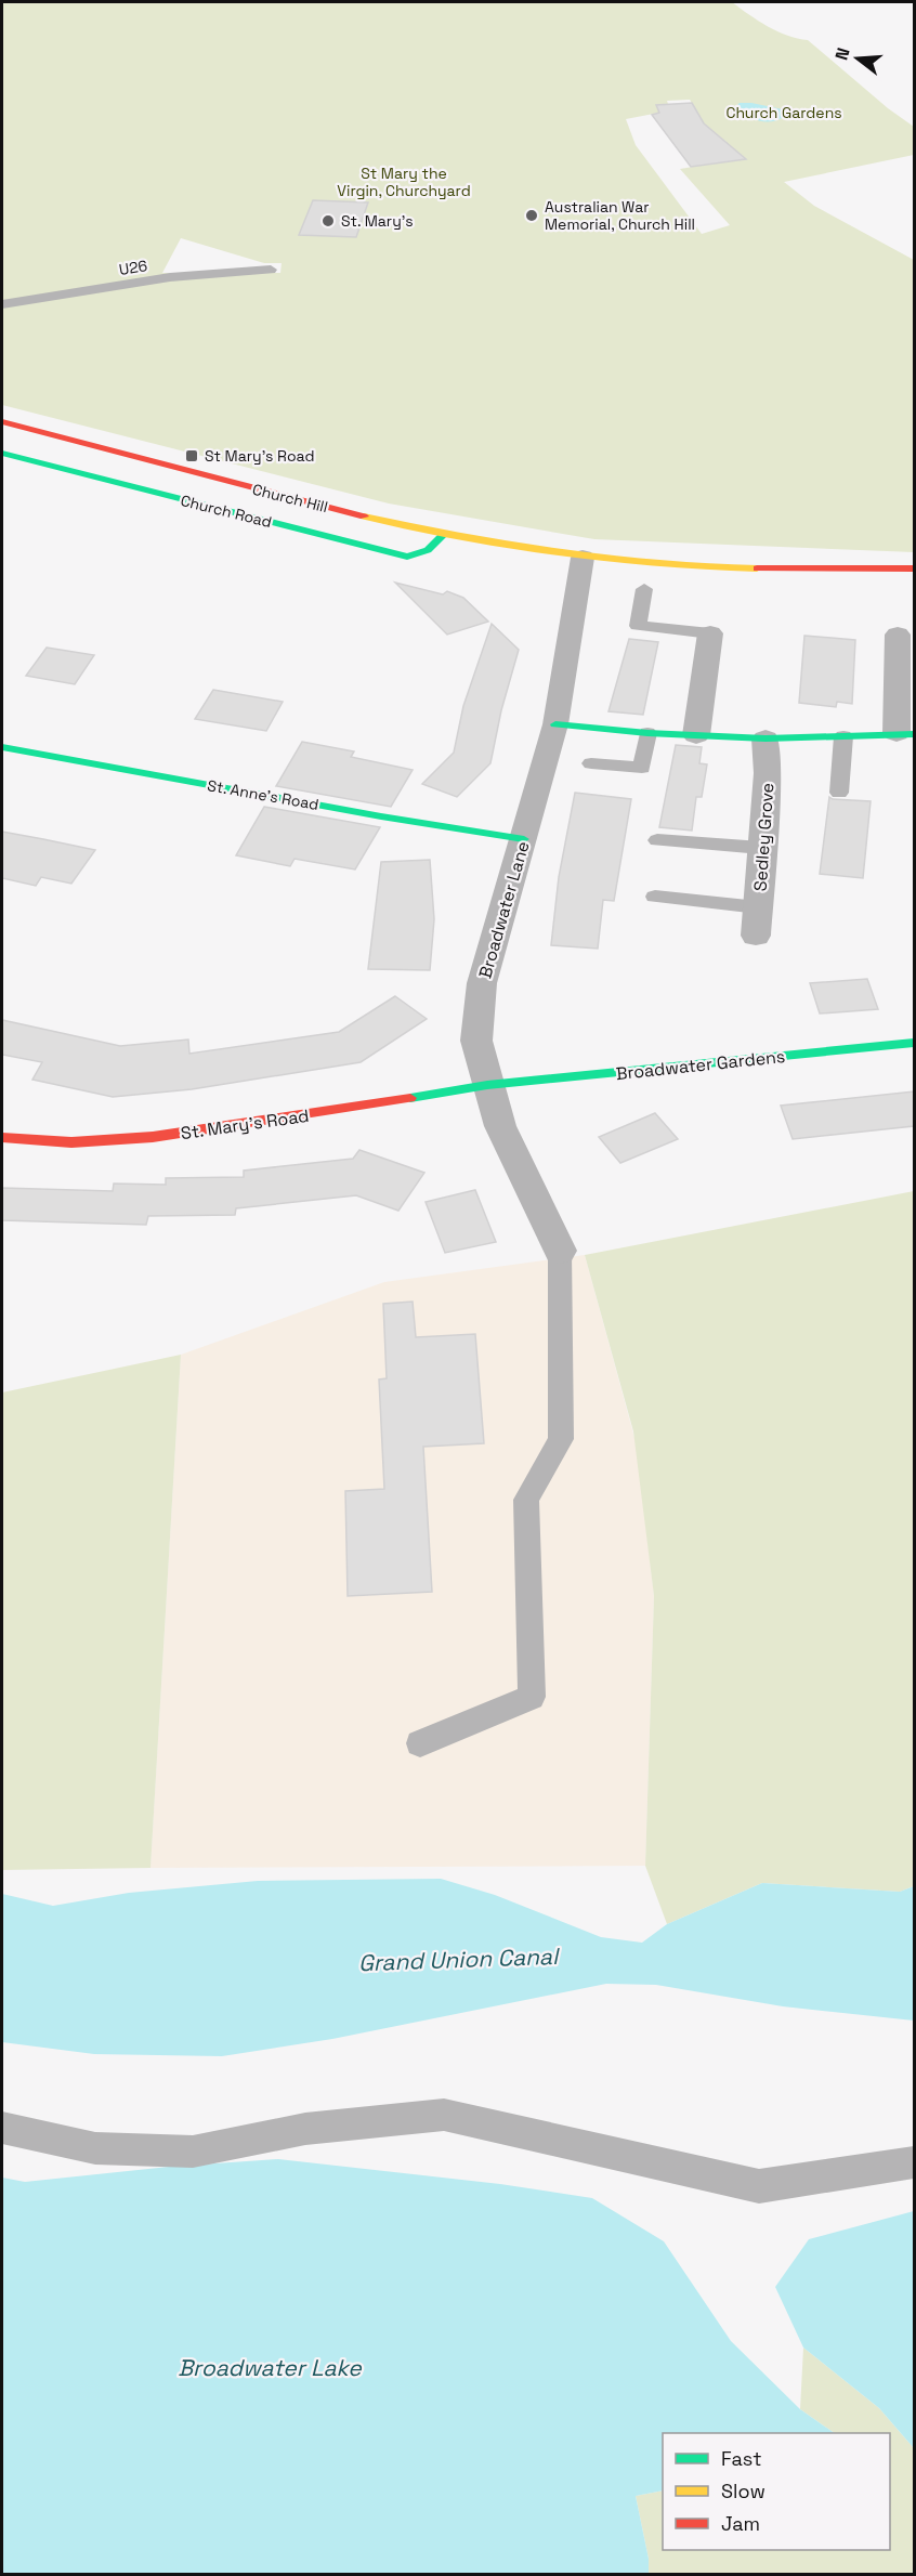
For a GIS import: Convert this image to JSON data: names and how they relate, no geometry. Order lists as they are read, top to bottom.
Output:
{
  "streets": {
    "street": [
      "Church Hill",
      "Church Road",
      "St. Anne's Road",
      "Sedley Grove",
      "Broadwater Lane",
      "Broadwater Gardens",
      "St. Mary's Road"
    ],
    "lane": ["U26"]
  },
  "crossings": [
    ["Church Hill", "Church Road"],
    ["Church Hill", "Broadwater Lane"],
    ["St. Anne's Road", "Broadwater Lane"],
    ["Broadwater Lane", "Broadwater Gardens"],
    ["Broadwater Lane", "St. Mary's Road"],
    ["Broadwater Gardens", "St. Mary's Road"]
  ],
  "water": ["Grand Union Canal", "Broadwater Lake"],
  "parks": ["Church Gardens", "St Mary the Virgin, Churchyard"],
  "places": {
    "other": ["Australian War Memorial, Church Hill", "St. Mary's"],
    "transit": ["St Mary's Road"]
  },
  "legend": ["Fast", "Slow", "Jam"],
  "north": "left"
}
